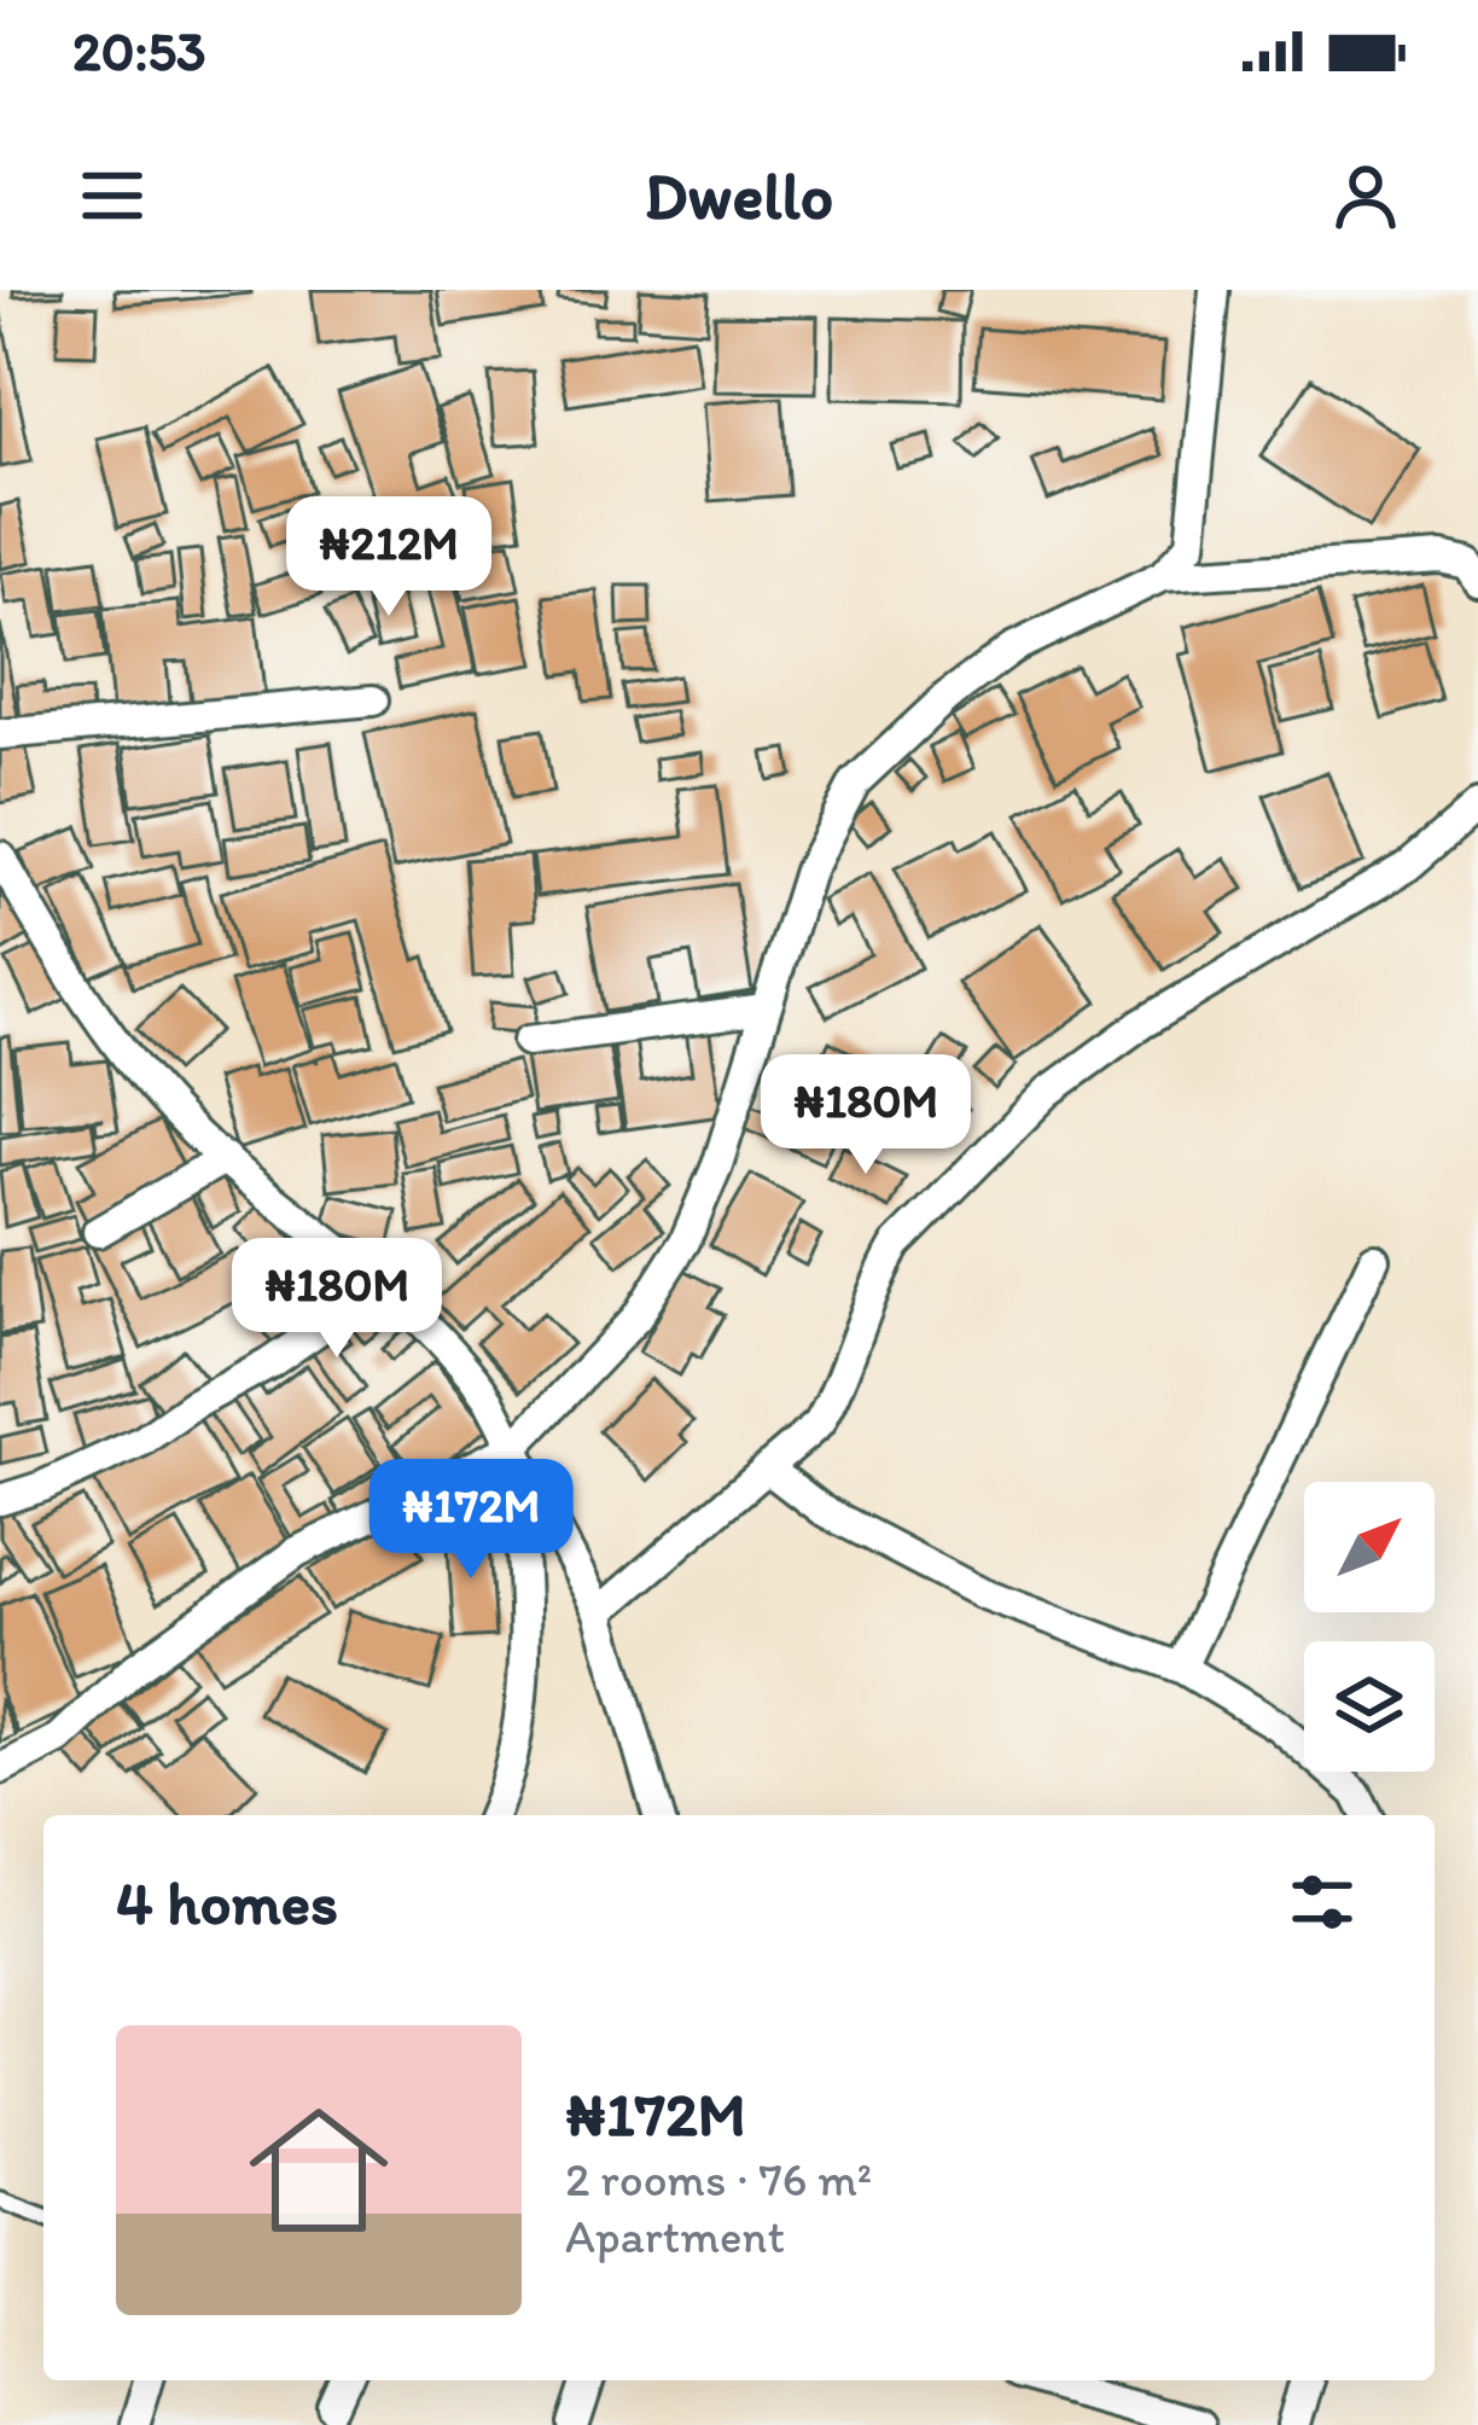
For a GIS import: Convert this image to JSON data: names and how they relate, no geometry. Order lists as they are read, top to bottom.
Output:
{
  "north": "top right",
  "page": {
    "status": "20:53",
    "header": "Dwello",
    "price": [
      "₦212M",
      "₦180M",
      "₦180M",
      "₦172M"
    ],
    "heading": "4 homes",
    "list": [
      {
        "name": "₦172M",
        "note": "2 rooms · 76 m² · Apartment"
      }
    ]
  }
}
